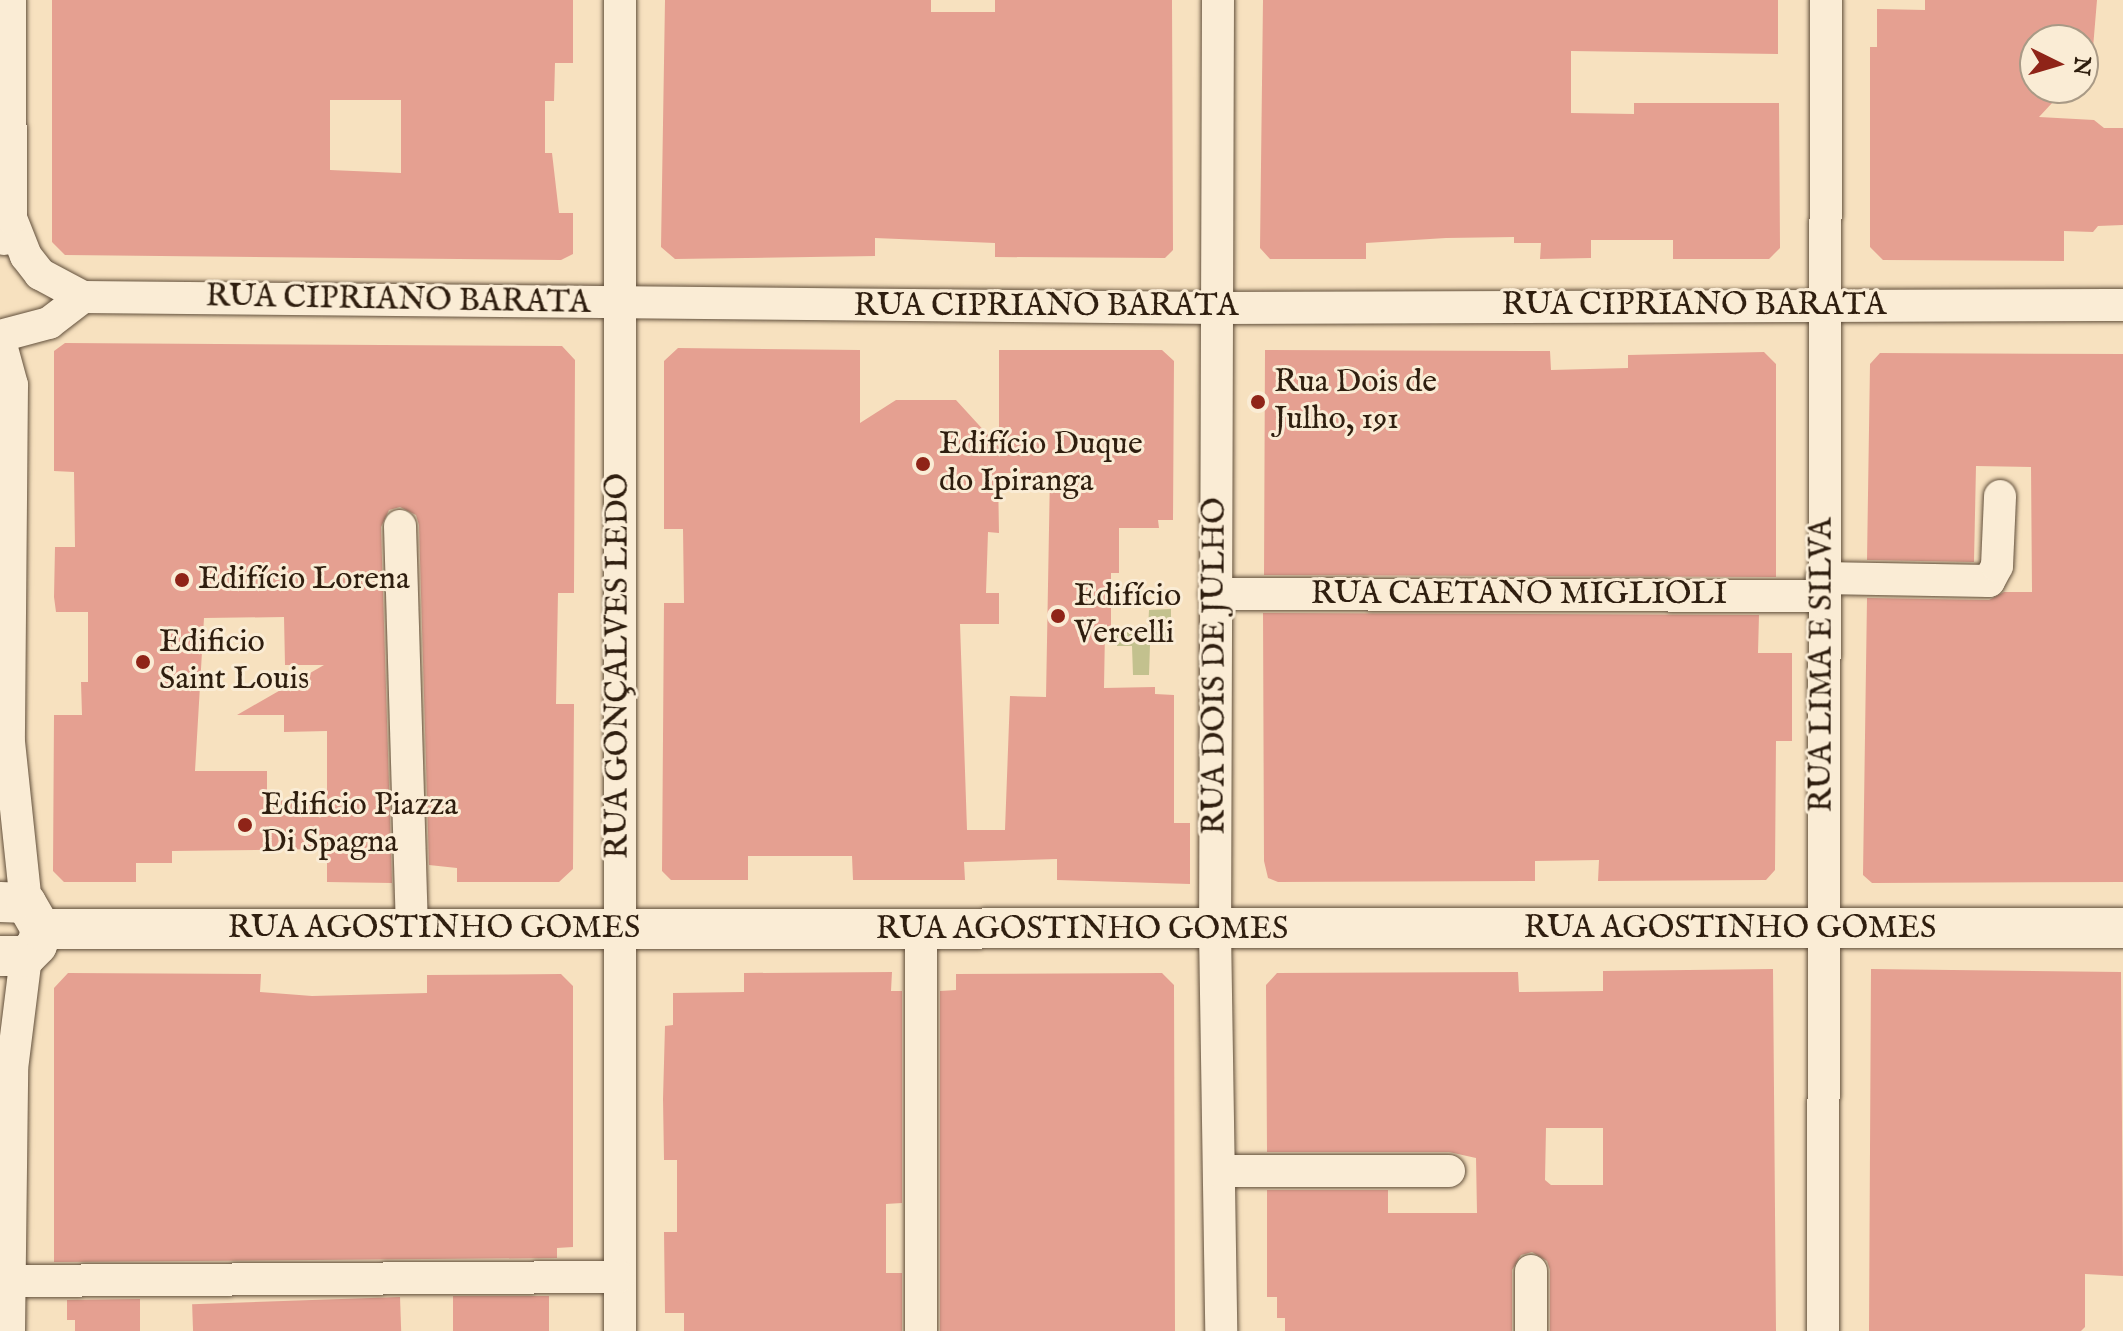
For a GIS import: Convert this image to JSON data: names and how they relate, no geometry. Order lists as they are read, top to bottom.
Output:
{
  "streets": {
    "street": [
      "RUA CIPRIANO BARATA",
      "RUA CAETANO MIGLIOLI",
      "RUA LIMA E SILVA",
      "RUA GONÇALVES LEDO",
      "RUA DOIS DE JULHO",
      "RUA AGOSTINHO GOMES"
    ]
  },
  "crossings": [
    ["RUA CIPRIANO BARATA", "RUA LIMA E SILVA"],
    ["RUA CIPRIANO BARATA", "RUA GONÇALVES LEDO"],
    ["RUA CIPRIANO BARATA", "RUA DOIS DE JULHO"],
    ["RUA CAETANO MIGLIOLI", "RUA LIMA E SILVA"],
    ["RUA CAETANO MIGLIOLI", "RUA DOIS DE JULHO"],
    ["RUA LIMA E SILVA", "RUA AGOSTINHO GOMES"],
    ["RUA GONÇALVES LEDO", "RUA AGOSTINHO GOMES"],
    ["RUA DOIS DE JULHO", "RUA AGOSTINHO GOMES"]
  ],
  "places": [
    "Rua Dois de Julho, 191",
    "Edifício Duque do Ipiranga",
    "Edifício Lorena",
    "Edifício Vercelli",
    "Edificio Saint Louis",
    "Edificio Piazza Di Spagna"
  ],
  "north": "right"
}
